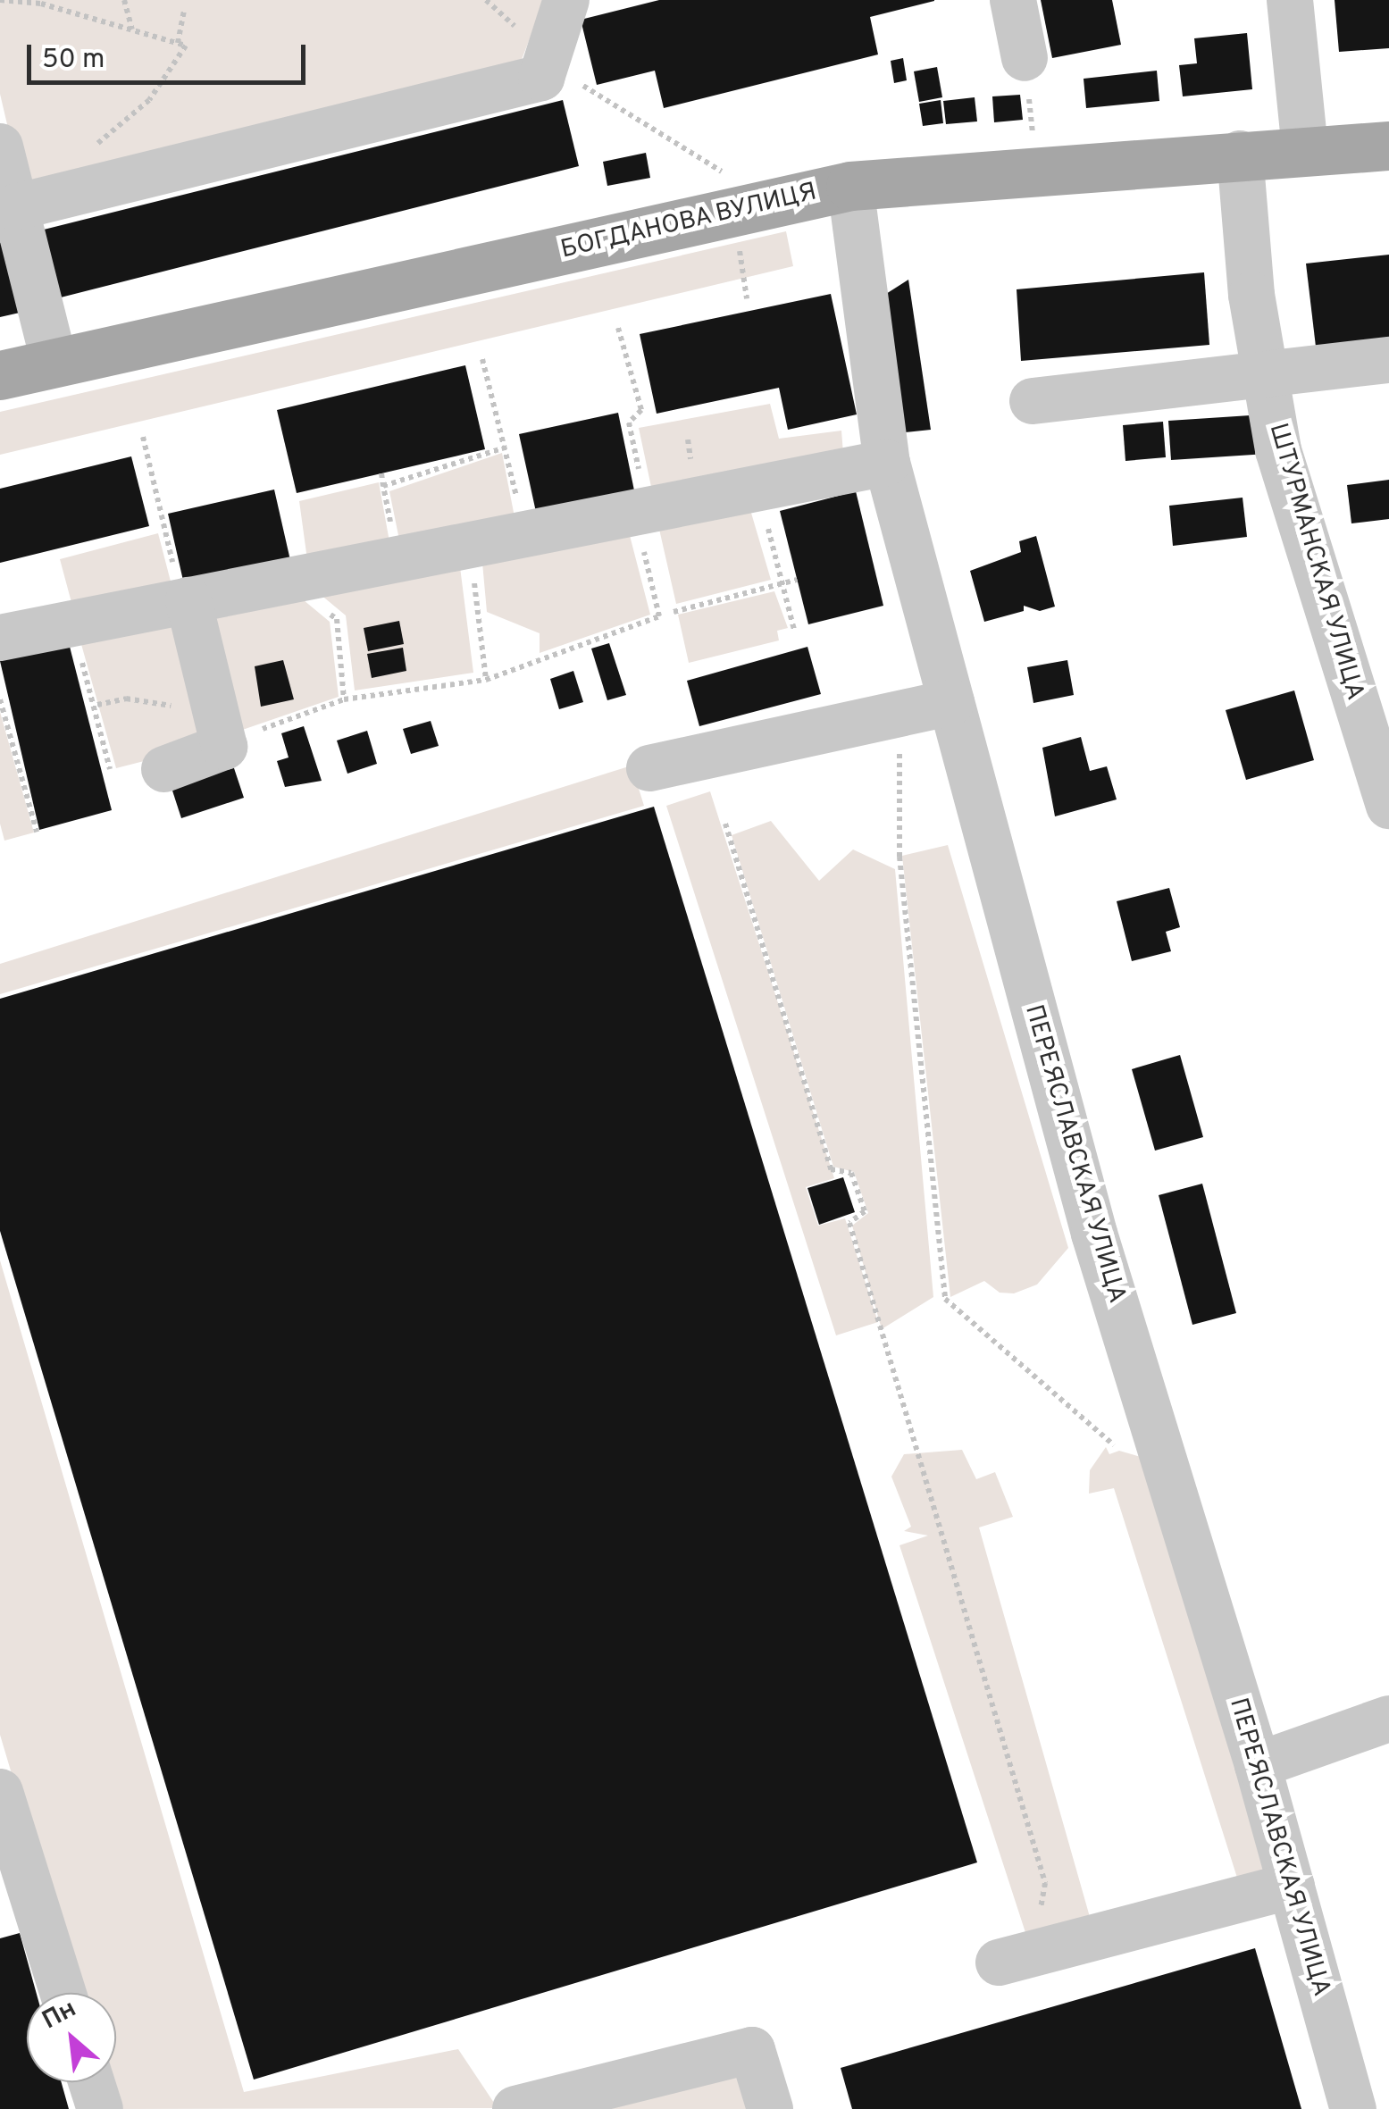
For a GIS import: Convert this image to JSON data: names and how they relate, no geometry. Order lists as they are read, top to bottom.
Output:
{
  "streets": {
    "main road": ["БОГДАНОВА ВУЛИЦЯ"],
    "street": ["ШТУРМАНСКАЯ УЛИЦА", "ПЕРЕЯСЛАВСКАЯ УЛИЦА"]
  },
  "crossings": [
    ["БОГДАНОВА ВУЛИЦЯ", "ШТУРМАНСКАЯ УЛИЦА"],
    ["БОГДАНОВА ВУЛИЦЯ", "ПЕРЕЯСЛАВСКАЯ УЛИЦА"]
  ],
  "scale_bar": "50 m",
  "north": "top left"
}
